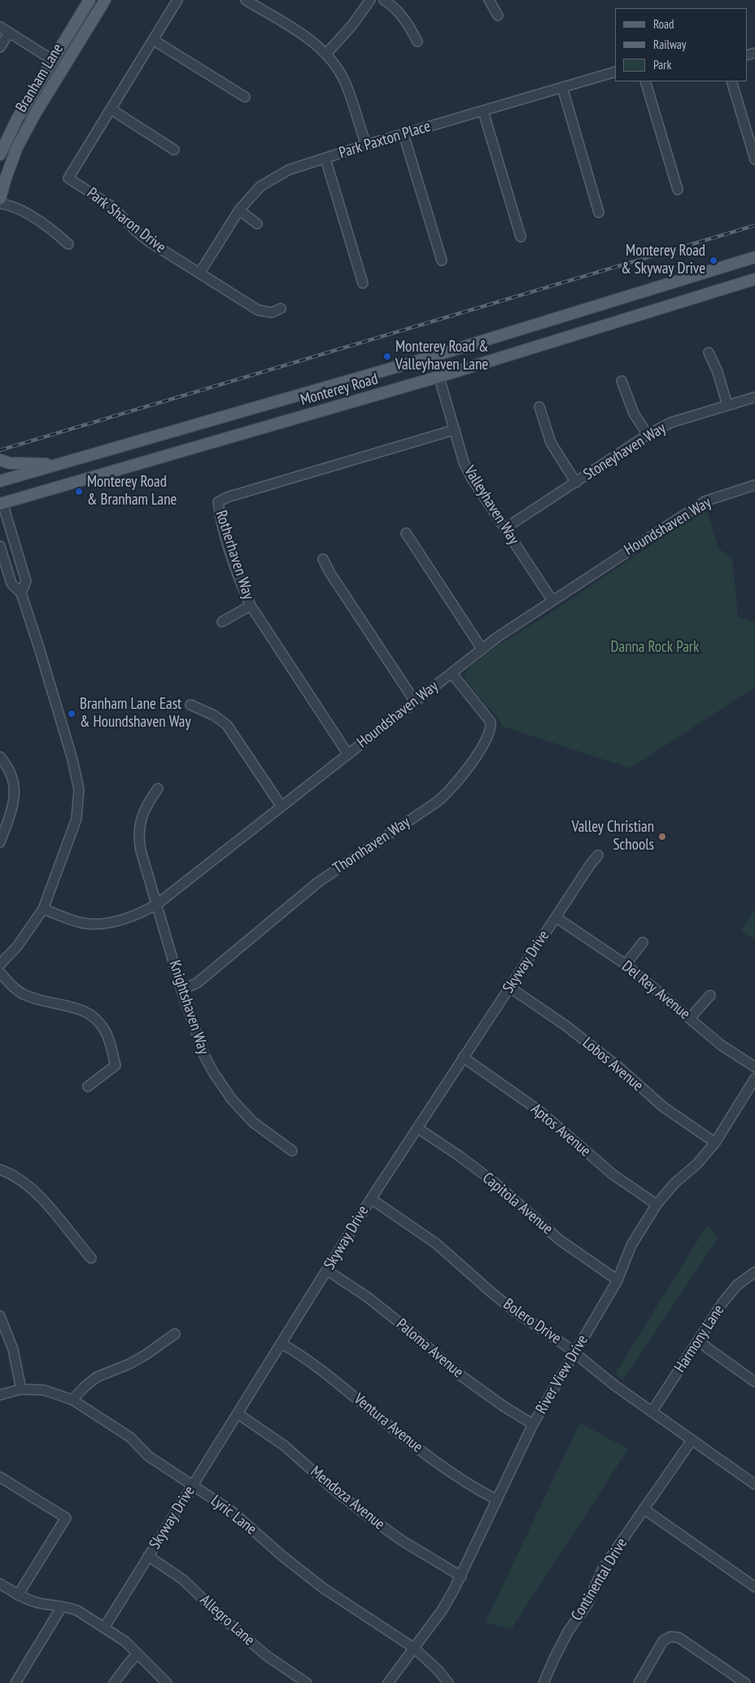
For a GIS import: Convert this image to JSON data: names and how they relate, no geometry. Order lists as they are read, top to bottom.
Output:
{
  "streets": {
    "main road": ["Branham Lane", "Monterey Road"],
    "street": [
      "Park Paxton Place",
      "Park Sharon Drive",
      "Stoneyhaven Way",
      "Valleyhaven Way",
      "Houndshaven Way",
      "Rotherhaven Way",
      "Thornhaven Way",
      "Skyway Drive",
      "Del Rey Avenue",
      "Knightshaven Way",
      "Lobos Avenue",
      "Aptos Avenue",
      "Capitola Avenue",
      "Bolero Drive",
      "Harmony Lane",
      "Paloma Avenue",
      "River View Drive",
      "Ventura Avenue",
      "Mendoza Avenue",
      "Lyric Lane",
      "Continental Drive",
      "Allegro Lane"
    ]
  },
  "crossings": [
    ["Park Paxton Place", "Park Sharon Drive"],
    ["Monterey Road", "Valleyhaven Way"],
    ["Stoneyhaven Way", "Valleyhaven Way"],
    ["Valleyhaven Way", "Houndshaven Way"],
    ["Valleyhaven Way", "Rotherhaven Way"],
    ["Houndshaven Way", "Rotherhaven Way"],
    ["Houndshaven Way", "Thornhaven Way"],
    ["Houndshaven Way", "Knightshaven Way"],
    ["Thornhaven Way", "Knightshaven Way"],
    ["Skyway Drive", "Del Rey Avenue"],
    ["Skyway Drive", "Lobos Avenue"],
    ["Skyway Drive", "Aptos Avenue"],
    ["Skyway Drive", "Capitola Avenue"],
    ["Skyway Drive", "Bolero Drive"],
    ["Skyway Drive", "Paloma Avenue"],
    ["Skyway Drive", "Ventura Avenue"],
    ["Skyway Drive", "Mendoza Avenue"],
    ["Skyway Drive", "Lyric Lane"],
    ["Skyway Drive", "Allegro Lane"],
    ["Lobos Avenue", "River View Drive"],
    ["Aptos Avenue", "River View Drive"],
    ["Capitola Avenue", "River View Drive"],
    ["Bolero Drive", "Harmony Lane"],
    ["Bolero Drive", "River View Drive"],
    ["Bolero Drive", "Continental Drive"],
    ["Paloma Avenue", "River View Drive"],
    ["River View Drive", "Ventura Avenue"],
    ["River View Drive", "Mendoza Avenue"],
    ["River View Drive", "Lyric Lane"]
  ],
  "parks": ["Danna Rock Park"],
  "places": [
    "Monterey Road & Skyway Drive",
    "Monterey Road & Valleyhaven Lane",
    "Monterey Road & Branham Lane",
    "Branham Lane East & Houndshaven Way",
    "Valley Christian Schools"
  ],
  "legend": ["Road", "Railway", "Park"]
}
